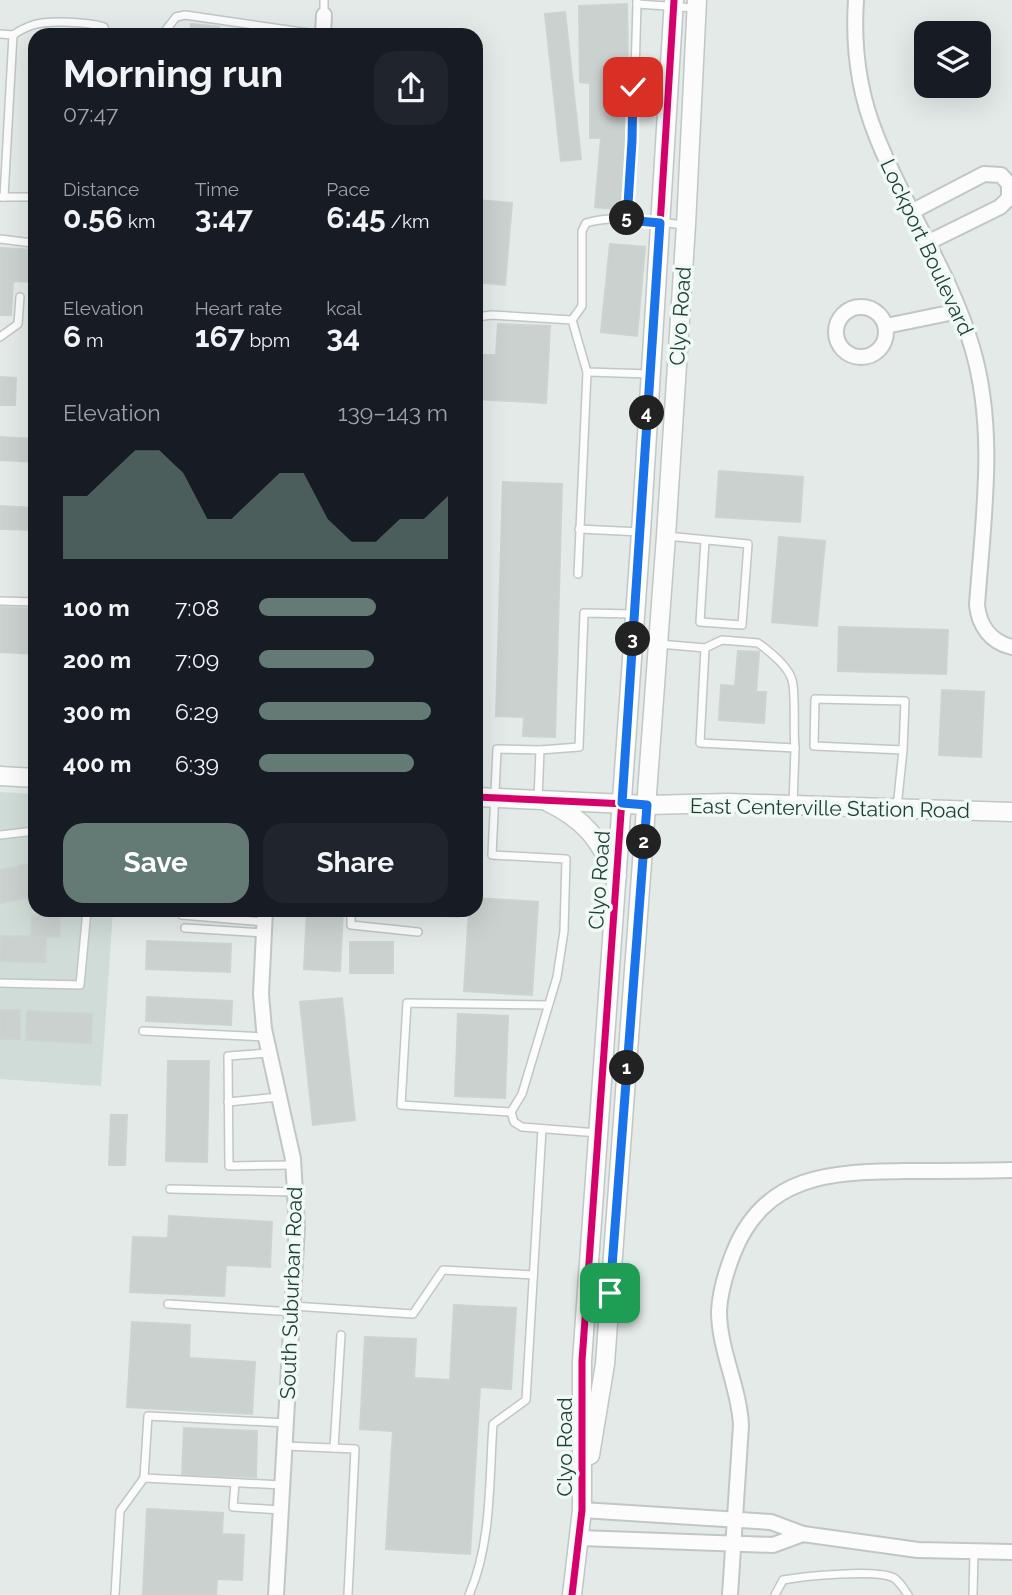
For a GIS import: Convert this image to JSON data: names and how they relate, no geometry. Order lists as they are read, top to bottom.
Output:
{
  "streets": {
    "street": [
      "Lockport Boulevard",
      "Clyo Road",
      "East Centerville Station Road",
      "South Suburban Road"
    ]
  },
  "crossings": [
    ["Clyo Road", "East Centerville Station Road"]
  ],
  "page": {
    "heading": ["Morning run", "07:47"],
    "stats": [
      ["Distance", "0.56 km"],
      ["Time", "3:47"],
      ["Pace", "6:45 /km"],
      ["Elevation", "6 m"],
      ["Heart rate", "167 bpm"],
      ["kcal", "34"]
    ],
    "pins": [
      "5",
      "4",
      "3",
      "2",
      "1"
    ],
    "chart": ["Elevation", "139–143 m"],
    "list": [
      {
        "name": "100 m",
        "note": "7:08"
      },
      {
        "name": "200 m",
        "note": "7:09"
      },
      {
        "name": "300 m",
        "note": "6:29"
      },
      {
        "name": "400 m",
        "note": "6:39"
      }
    ],
    "buttons": ["Save", "Share"]
  }
}
